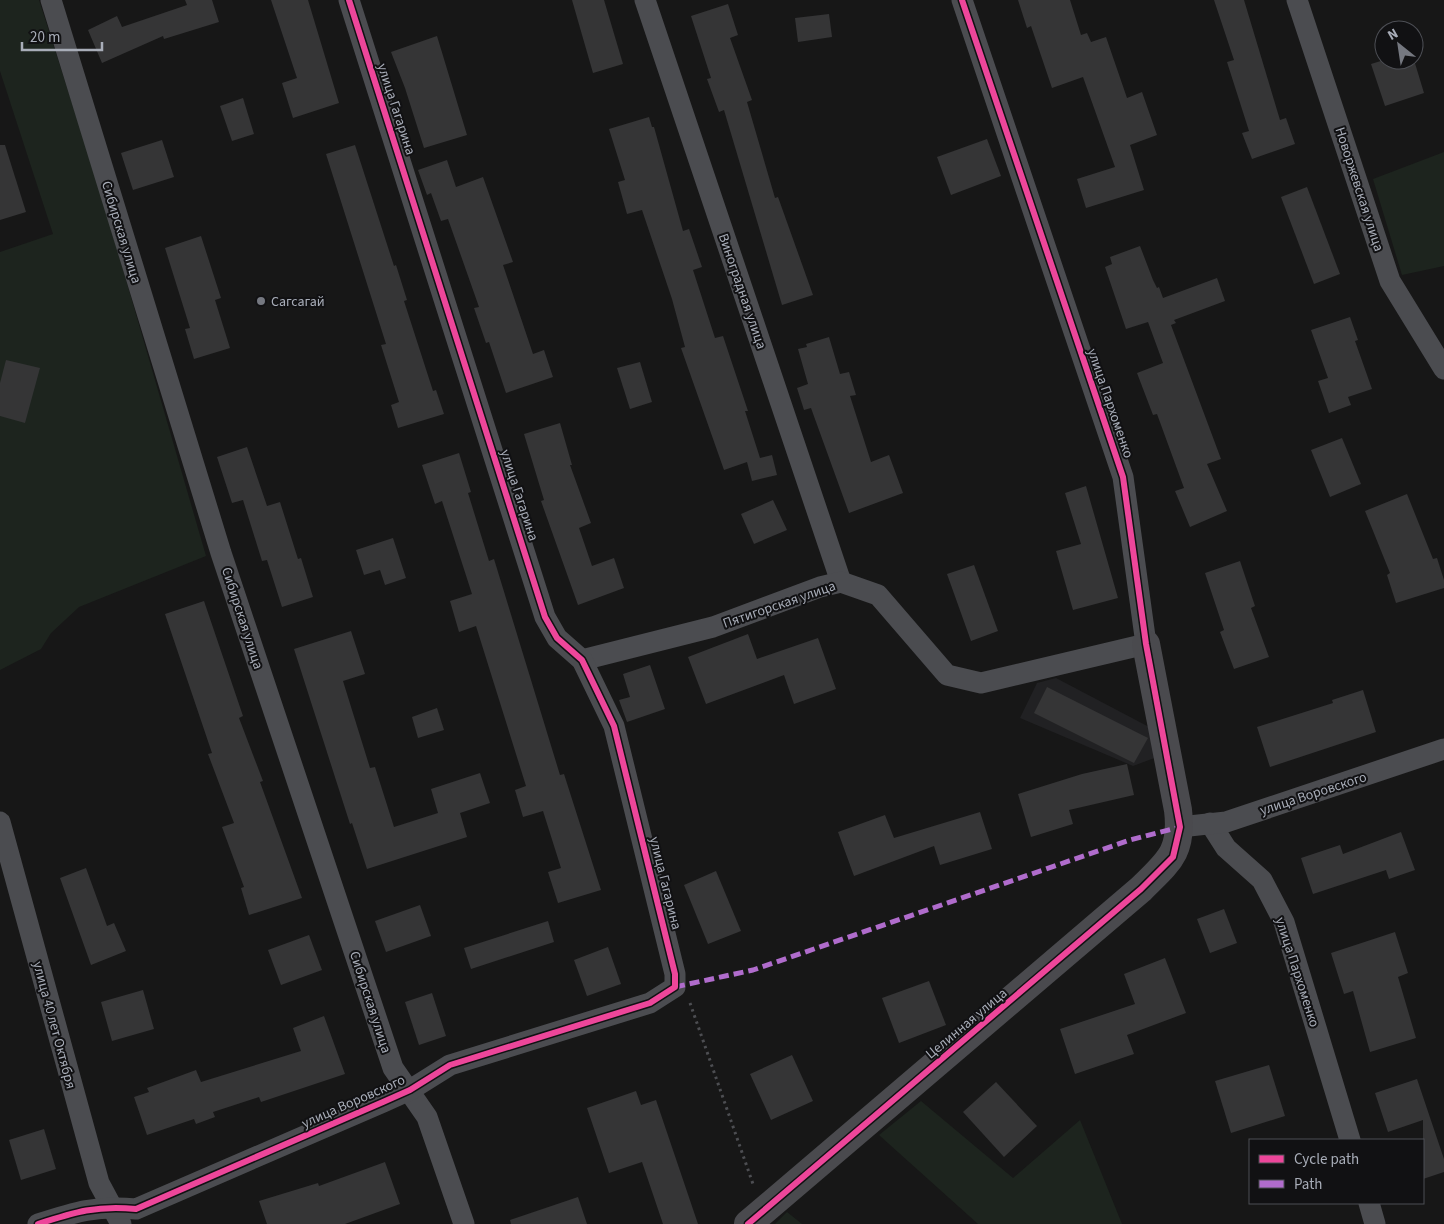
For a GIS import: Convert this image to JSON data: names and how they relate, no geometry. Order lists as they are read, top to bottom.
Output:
{
  "streets": {
    "street": [
      "улица Гагарина",
      "Новоржевская улица",
      "Сибирская улица",
      "Виноградная улица",
      "улица Пархоменко",
      "Пятигорская улица",
      "улица Воровского",
      "Целинная улица",
      "улица 40 лет Октября"
    ]
  },
  "crossings": [
    ["улица Гагарина", "Пятигорская улица"],
    ["улица Гагарина", "улица Воровского"],
    ["Сибирская улица", "улица Воровского"],
    ["Виноградная улица", "Пятигорская улица"],
    ["улица Пархоменко", "Пятигорская улица"],
    ["улица Пархоменко", "улица Воровского"],
    ["улица Пархоменко", "Целинная улица"],
    ["улица Воровского", "Целинная улица"],
    ["улица Воровского", "улица 40 лет Октября"]
  ],
  "places": ["Сагсагай"],
  "legend": ["Cycle path", "Path"],
  "scale_bar": "20 m",
  "north": "top left"
}
